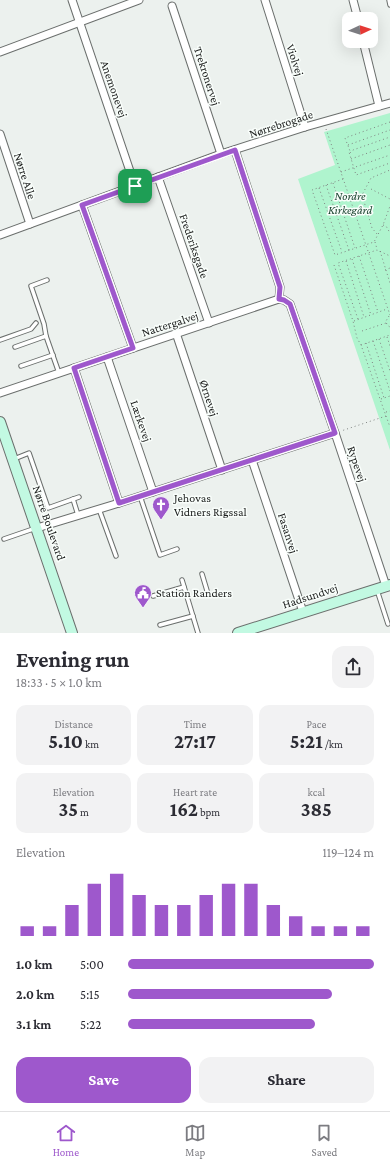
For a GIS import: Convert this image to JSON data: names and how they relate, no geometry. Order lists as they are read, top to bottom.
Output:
{
  "streets": {
    "street": [
      "Violvej",
      "Trekronervej",
      "Anemonevej",
      "Nørrebrogade",
      "Nørre Alle",
      "Frederiksgade",
      "Nattergalvej",
      "Ørnevej",
      "Lærkevej",
      "Rypevej",
      "Nørre Boulevard",
      "Fasanvej",
      "Hadsundvej"
    ]
  },
  "crossings": [
    ["Violvej", "Nørrebrogade"],
    ["Trekronervej", "Nørrebrogade"],
    ["Anemonevej", "Nørrebrogade"],
    ["Nørrebrogade", "Nørre Alle"],
    ["Nørrebrogade", "Frederiksgade"],
    ["Frederiksgade", "Nattergalvej"],
    ["Nattergalvej", "Ørnevej"],
    ["Nattergalvej", "Lærkevej"],
    ["Nattergalvej", "Rypevej"],
    ["Rypevej", "Hadsundvej"],
    ["Fasanvej", "Hadsundvej"]
  ],
  "parks": ["Nordre Kirkegård"],
  "places": {
    "church": ["Jehovas Vidners Rigssal"],
    "public building": ["Station Randers"]
  },
  "north": "right",
  "page": {
    "heading": ["Evening run", "18:33 · 5 × 1.0 km"],
    "stats": [
      ["Distance", "5.10 km"],
      ["Time", "27:17"],
      ["Pace", "5:21 /km"],
      ["Elevation", "35 m"],
      ["Heart rate", "162 bpm"],
      ["kcal", "385"]
    ],
    "chart": ["Elevation", "119–124 m"],
    "list": [
      {
        "name": "1.0 km",
        "note": "5:00"
      },
      {
        "name": "2.0 km",
        "note": "5:15"
      },
      {
        "name": "3.1 km",
        "note": "5:22"
      }
    ],
    "buttons": ["Save", "Share"],
    "tabs": ["Home", "Map", "Saved"]
  }
}
